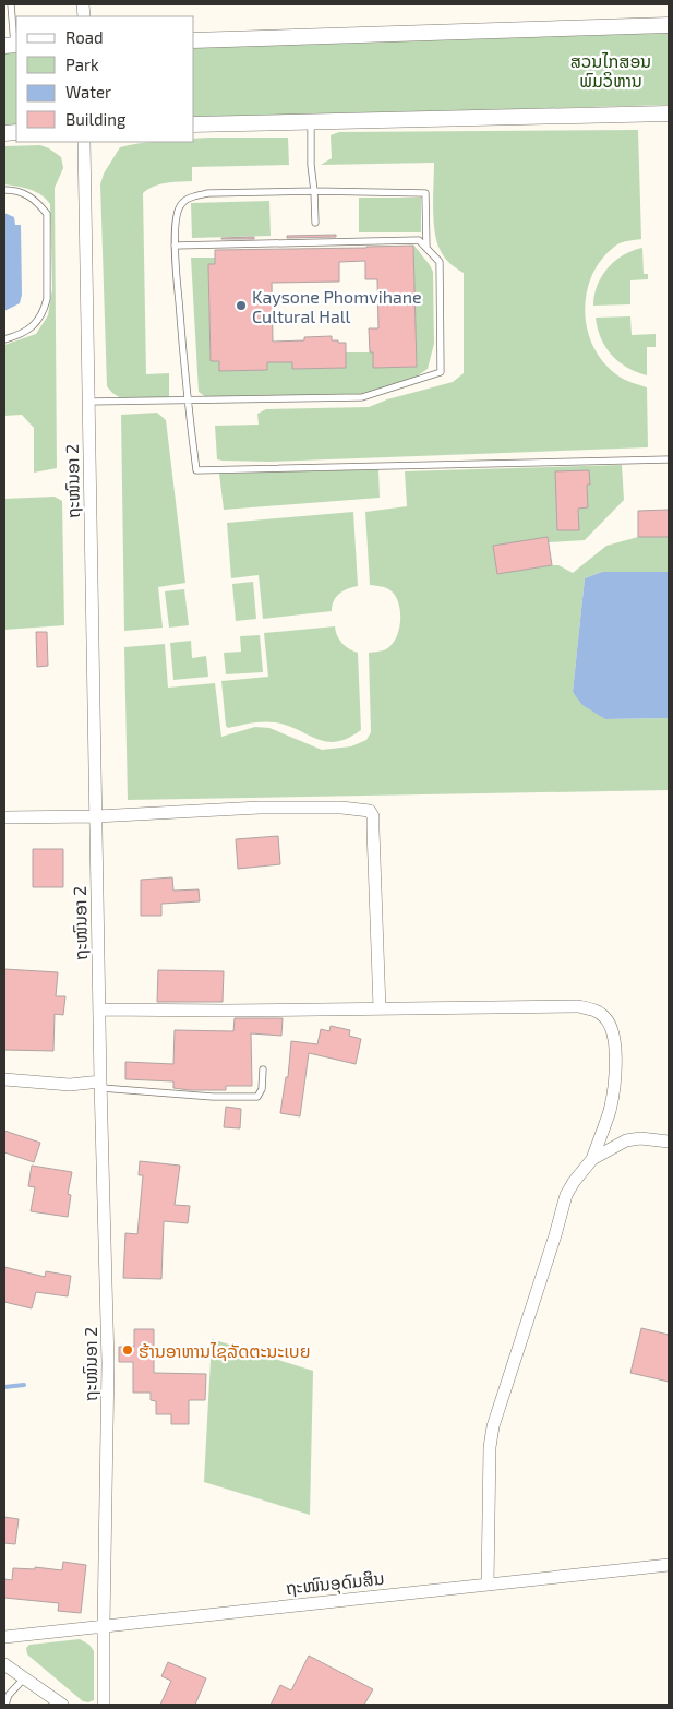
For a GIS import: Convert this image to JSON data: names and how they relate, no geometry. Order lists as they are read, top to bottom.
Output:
{
  "streets": {
    "street": ["ຖະໜົນອາ 2", "ຖະໜົນອຸດົມສິນ"]
  },
  "crossings": [
    ["ຖະໜົນອາ 2", "ຖະໜົນອຸດົມສິນ"]
  ],
  "parks": ["ສວນໄກສອນ ພົມວິຫານ"],
  "places": ["Kaysone Phomvihane Cultural Hall", "ຮ້ານອາຫານໄຊລັດຕະນະເບຍ"],
  "legend": [
    "Road",
    "Park",
    "Water",
    "Building"
  ]
}
